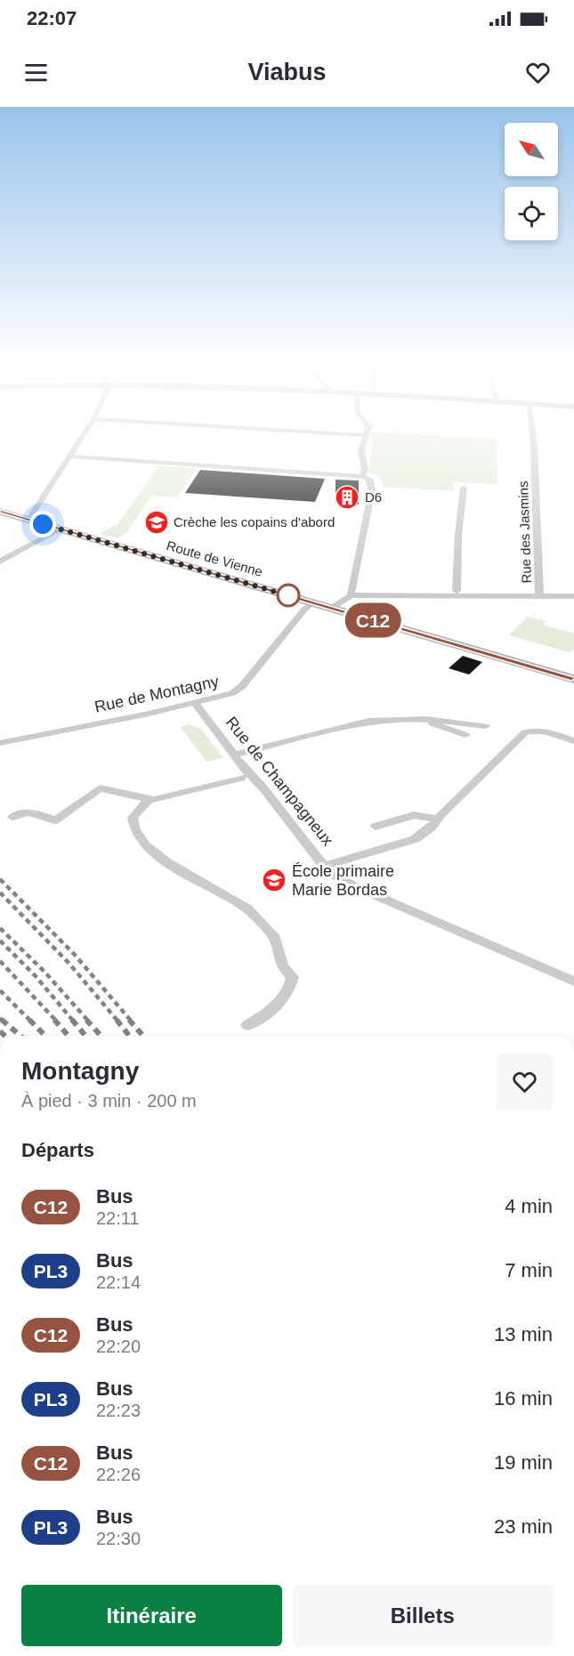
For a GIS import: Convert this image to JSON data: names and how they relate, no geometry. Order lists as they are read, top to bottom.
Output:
{
  "streets": {
    "street": [
      "Rue des Jasmins",
      "Route de Vienne",
      "Rue de Montagny",
      "Rue de Champagneux"
    ]
  },
  "crossings": [
    ["Route de Vienne", "Rue de Montagny"],
    ["Rue de Montagny", "Rue de Champagneux"]
  ],
  "places": {
    "building": ["D6"],
    "school or university": ["Crèche les copains d'abord", "École primaire Marie Bordas"]
  },
  "lines": ["bus line C12"],
  "north": "top left",
  "page": {
    "status": "22:07",
    "header": "Viabus",
    "on_map": "C12",
    "heading": [
      ["Montagny", "À pied · 3 min · 200 m"],
      "Départs"
    ],
    "list": [
      {
        "mark": "C12",
        "name": "Bus",
        "note": "22:11",
        "value": "4 min"
      },
      {
        "mark": "PL3",
        "name": "Bus",
        "note": "22:14",
        "value": "7 min"
      },
      {
        "mark": "C12",
        "name": "Bus",
        "note": "22:20",
        "value": "13 min"
      },
      {
        "mark": "PL3",
        "name": "Bus",
        "note": "22:23",
        "value": "16 min"
      },
      {
        "mark": "C12",
        "name": "Bus",
        "note": "22:26",
        "value": "19 min"
      },
      {
        "mark": "PL3",
        "name": "Bus",
        "note": "22:30",
        "value": "23 min"
      }
    ],
    "buttons": ["Itinéraire", "Billets"]
  }
}
